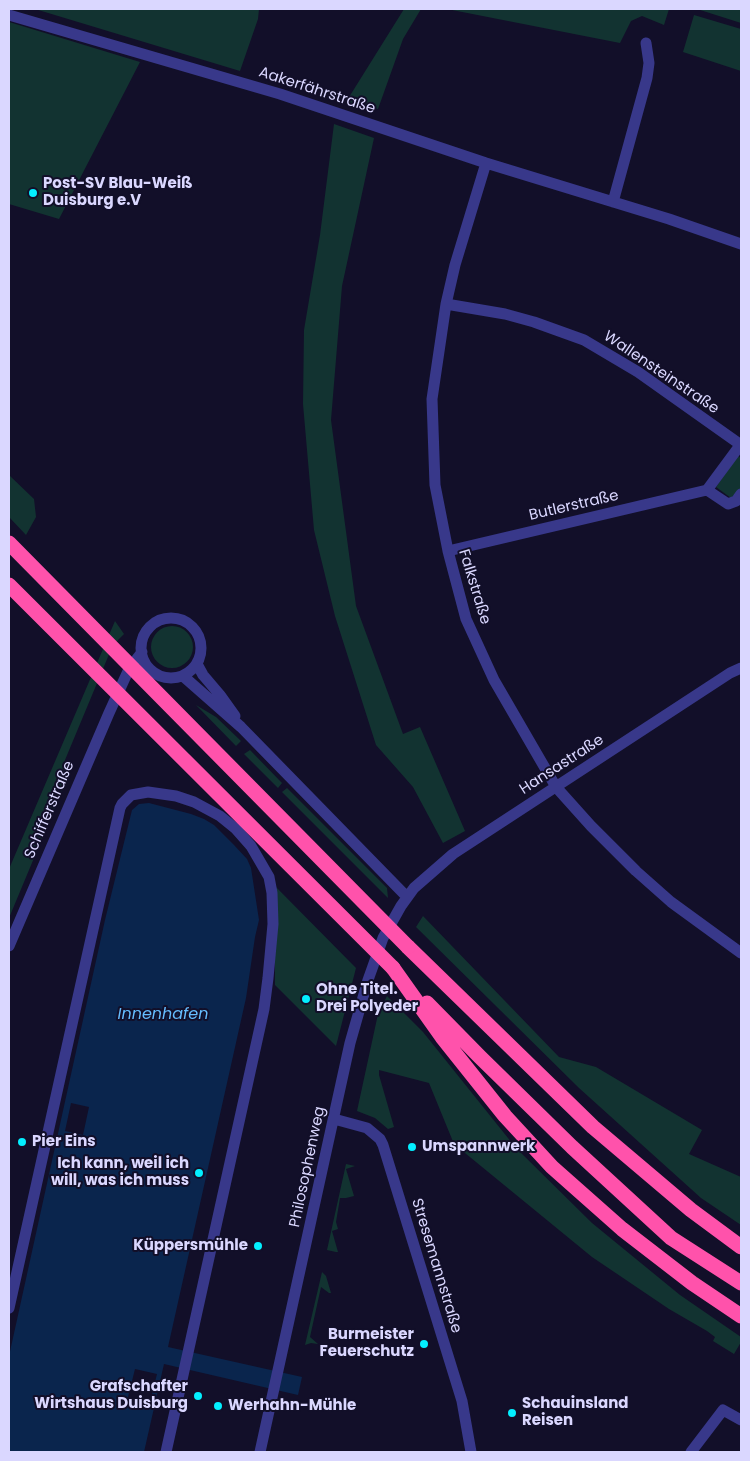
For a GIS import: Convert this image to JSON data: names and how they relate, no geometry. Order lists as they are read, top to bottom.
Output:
{
  "streets": {
    "street": [
      "Aakerfährstraße",
      "Wallensteinstraße",
      "Butlerstraße",
      "Falkstraße",
      "Hansastraße",
      "Schifferstraße",
      "Philosophenweg",
      "Stresemannstraße"
    ]
  },
  "crossings": [
    ["Aakerfährstraße", "Falkstraße"],
    ["Wallensteinstraße", "Falkstraße"],
    ["Butlerstraße", "Falkstraße"],
    ["Falkstraße", "Hansastraße"],
    ["Hansastraße", "Philosophenweg"],
    ["Philosophenweg", "Stresemannstraße"]
  ],
  "water": ["Innenhafen"],
  "places": [
    "Post-SV Blau-Weiß Duisburg e.V",
    "Ohne Titel. Drei Polyeder",
    "Pier Eins",
    "Umspannwerk",
    "Ich kann, weil ich will, was ich muss",
    "Küppersmühle",
    "Burmeister Feuerschutz",
    "Grafschafter Wirtshaus Duisburg",
    "Werhahn-Mühle",
    "Schauinsland Reisen"
  ]
}
